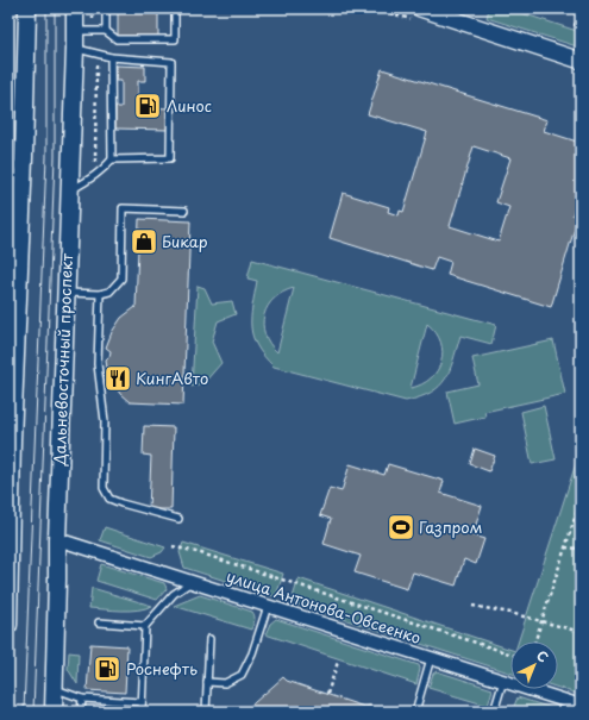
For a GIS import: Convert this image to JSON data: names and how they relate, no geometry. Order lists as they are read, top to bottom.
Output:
{
  "streets": {
    "main road": ["Дальневосточный проспект"],
    "street": ["улица Антонова-Овсеенко"]
  },
  "crossings": [
    ["Дальневосточный проспект", "улица Антонова-Овсеенко"]
  ],
  "places": {
    "fuel station": ["Линос", "Роснефть"],
    "shop": ["Бикар"],
    "restaurant": ["КингАвто"],
    "sports": ["Газпром"]
  },
  "north": "top right"
}
